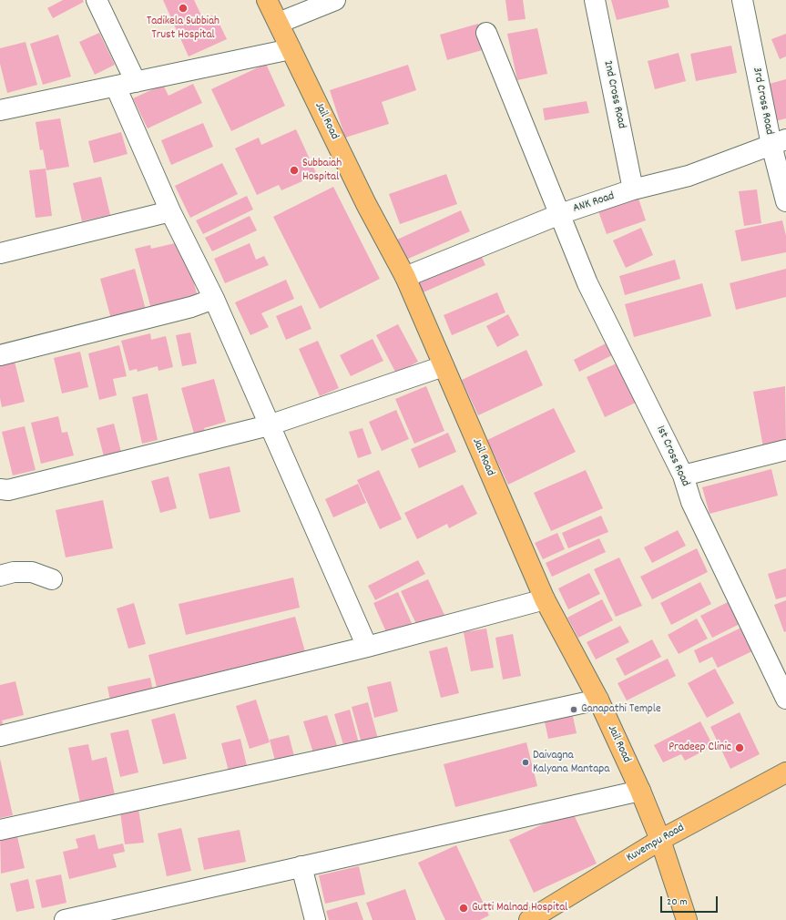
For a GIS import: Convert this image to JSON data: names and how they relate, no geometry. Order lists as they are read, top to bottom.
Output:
{
  "streets": {
    "main road": ["Jail Road", "Kuvempu Road"],
    "street": [
      "2nd Cross Road",
      "3rd Cross Road",
      "ANK Road",
      "1st Cross Road"
    ]
  },
  "crossings": [
    ["2nd Cross Road", "ANK Road"],
    ["3rd Cross Road", "ANK Road"],
    ["Jail Road", "ANK Road"],
    ["Jail Road", "Kuvempu Road"],
    ["ANK Road", "1st Cross Road"]
  ],
  "places": [
    "Tadikela Subbiah Trust Hospital",
    "Subbaiah Hospital",
    "Ganapathi Temple",
    "Pradeep Clinic",
    "Daivagna Kalyana Mantapa",
    "Gutti Malnad Hospital"
  ],
  "scale_bar": "20 m"
}
